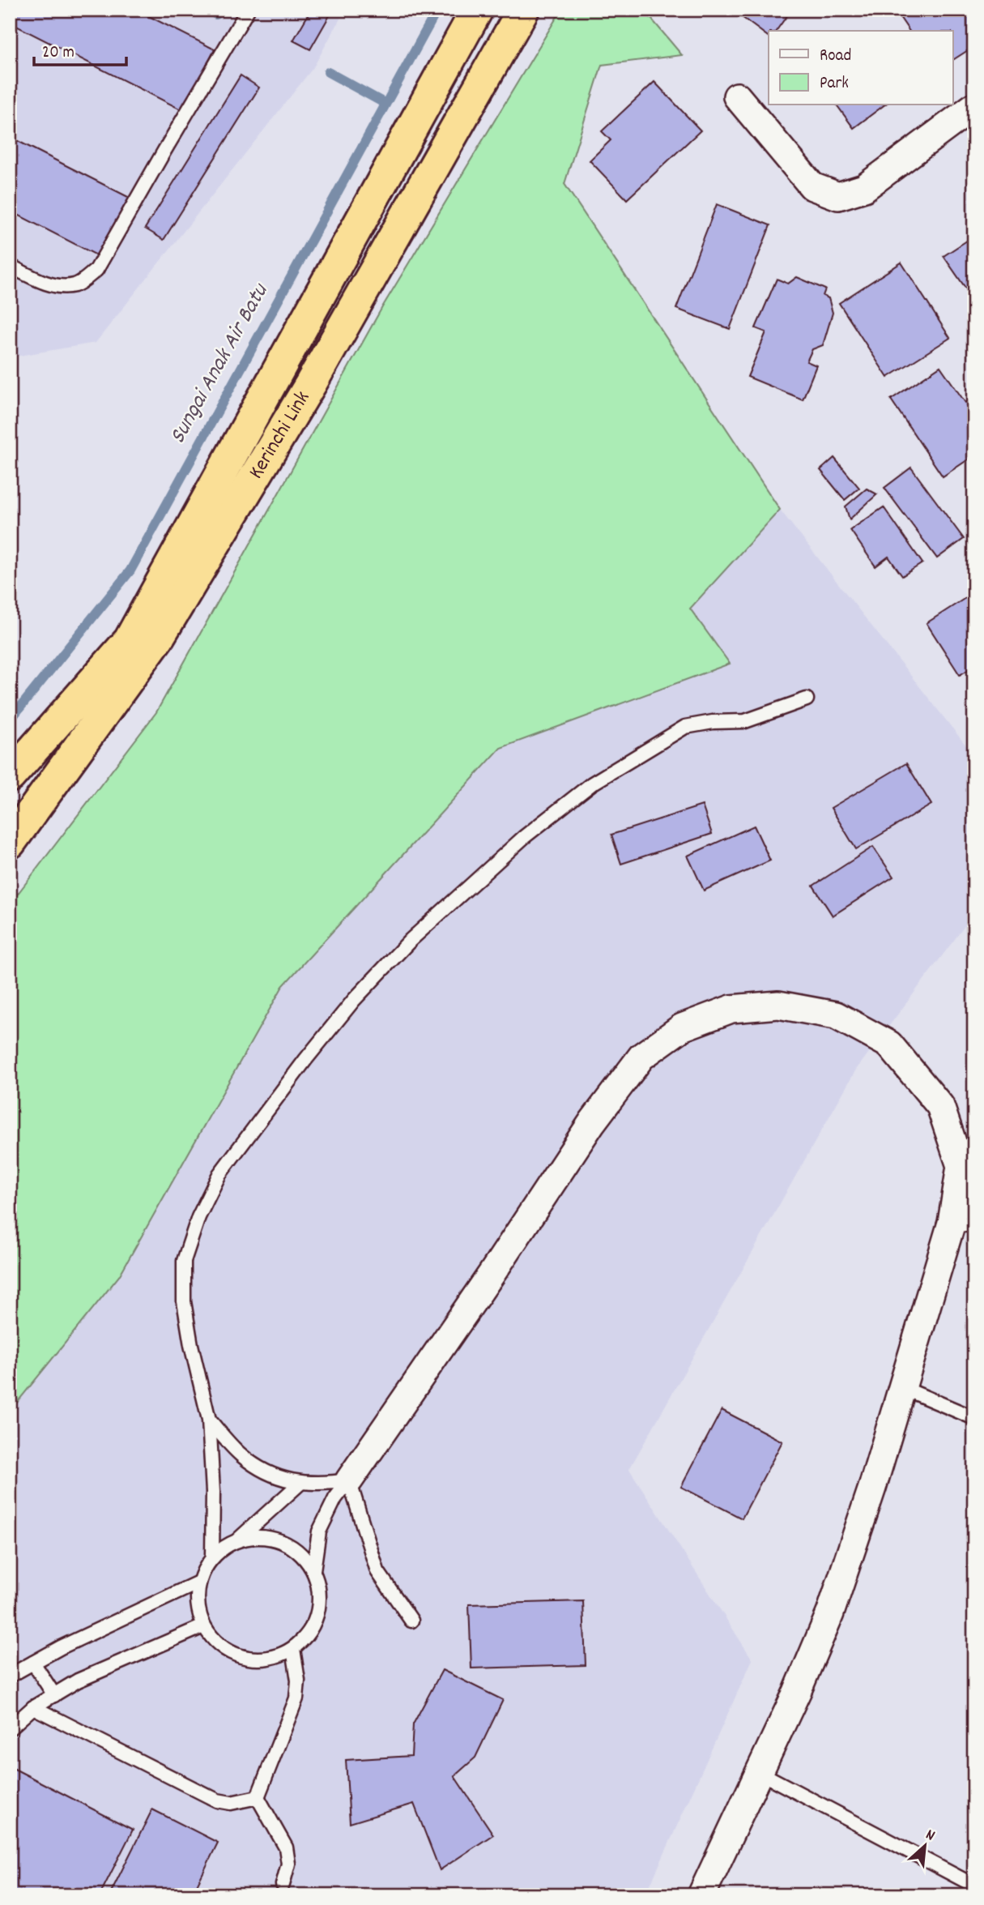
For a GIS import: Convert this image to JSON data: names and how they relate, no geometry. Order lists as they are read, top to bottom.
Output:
{
  "streets": {
    "highway": ["Kerinchi Link"]
  },
  "water": ["Sungai Anak Air Batu"],
  "legend": ["Road", "Park"],
  "scale_bar": "20 m",
  "north": "top right"
}
